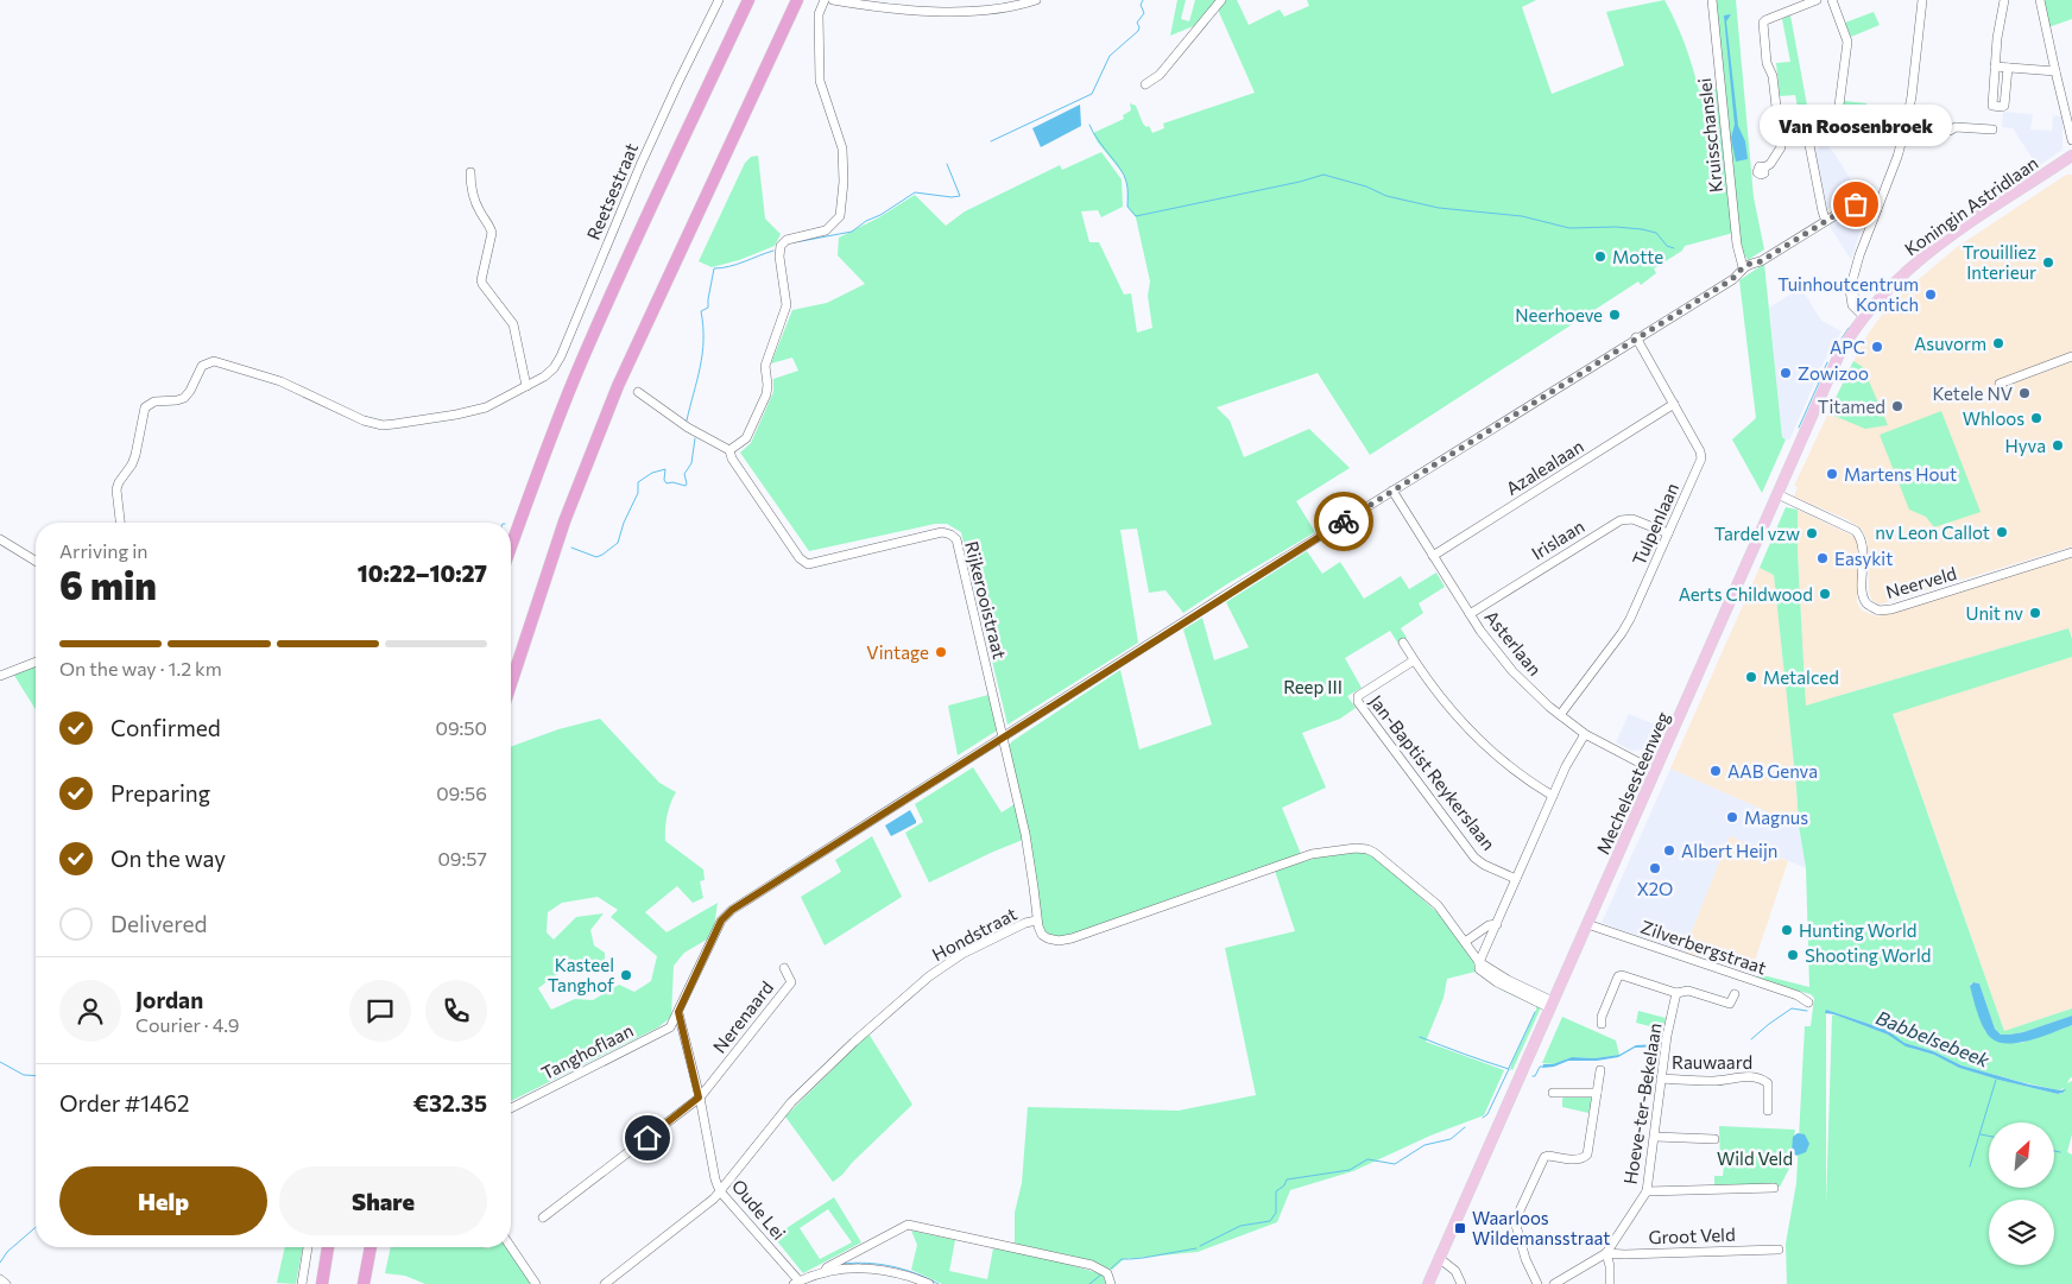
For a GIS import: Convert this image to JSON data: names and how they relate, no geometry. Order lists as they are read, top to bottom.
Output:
{
  "streets": {
    "main road": ["Koningin Astridlaan", "Mechelsesteenweg"],
    "street": [
      "Kruisschanslei",
      "Reetsestraat",
      "Azalealaan",
      "Tulpenlaan",
      "Irislaan",
      "Neerveld",
      "Rijkerooistraat",
      "Asterlaan",
      "Jan-Baptist Reykerslaan",
      "Hondstraat",
      "Zilverbergstraat",
      "Nerenaard",
      "Tanghoflaan",
      "Rauwaard",
      "Hoeve-ter-Bekelaan",
      "Oude Lei",
      "Groot Veld"
    ]
  },
  "crossings": [
    ["Kruisschanslei", "Tanghoflaan"],
    ["Koningin Astridlaan", "Mechelsesteenweg"],
    ["Azalealaan", "Tulpenlaan"],
    ["Azalealaan", "Asterlaan"],
    ["Tulpenlaan", "Irislaan"],
    ["Tulpenlaan", "Asterlaan"],
    ["Tulpenlaan", "Tanghoflaan"],
    ["Irislaan", "Asterlaan"],
    ["Neerveld", "Mechelsesteenweg"],
    ["Rijkerooistraat", "Hondstraat"],
    ["Rijkerooistraat", "Tanghoflaan"],
    ["Asterlaan", "Mechelsesteenweg"],
    ["Asterlaan", "Tanghoflaan"],
    ["Mechelsesteenweg", "Hondstraat"],
    ["Mechelsesteenweg", "Zilverbergstraat"],
    ["Hondstraat", "Oude Lei"],
    ["Nerenaard", "Oude Lei"],
    ["Tanghoflaan", "Oude Lei"],
    ["Rauwaard", "Hoeve-ter-Bekelaan"],
    ["Hoeve-ter-Bekelaan", "Groot Veld"]
  ],
  "water": ["Babbelsebeek"],
  "parks": ["Reep III", "Wild Veld"],
  "places": {
    "other": [
      "Van Roosenbroek",
      "Motte",
      "Trouilliez Interieur",
      "Tuinhoutcentrum Kontich",
      "Neerhoeve",
      "Asuvorm",
      "APC",
      "Zowizoo",
      "Ketele NV",
      "Titamed",
      "Whloos",
      "Hyva",
      "Martens Hout",
      "nv Leon Callot",
      "Tardel vzw",
      "Easykit",
      "Aerts Childwood",
      "Unit nv",
      "Vintage",
      "Metalced",
      "AAB Genva",
      "Magnus",
      "Albert Heijn",
      "X2O",
      "Hunting World",
      "Shooting World",
      "Kasteel Tanghof"
    ],
    "transit": ["Waarloos Wildemansstraat"]
  },
  "north": "top right",
  "page": {
    "bubble": "Van Roosenbroek",
    "heading": ["6 min", "Arriving in", "10:22–10:27"],
    "panel": [
      "Jordan",
      "Courier · 4.9",
      "Order #1462",
      "€32.35"
    ],
    "bar": "On the way · 1.2 km",
    "list": [
      ["Confirmed", "09:50"],
      ["Preparing", "09:56"],
      ["On the way", "09:57"],
      "Delivered"
    ],
    "buttons": ["Help", "Share"]
  }
}
